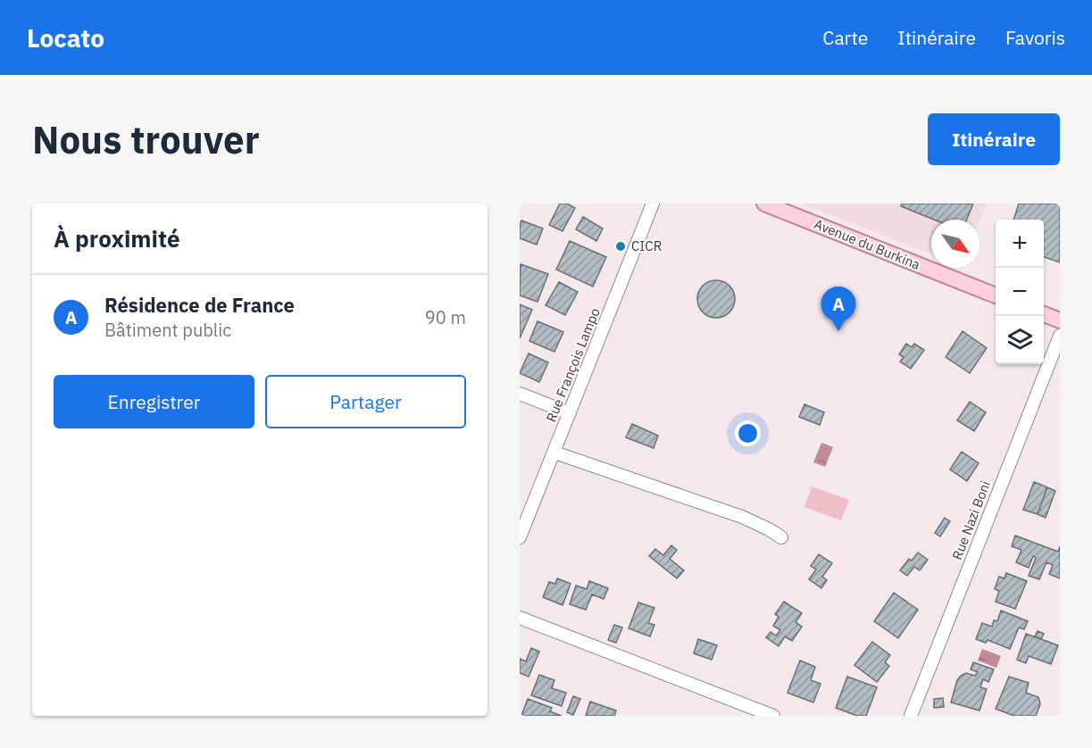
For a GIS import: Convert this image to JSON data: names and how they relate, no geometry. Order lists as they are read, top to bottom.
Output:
{
  "streets": {
    "main road": ["Avenue du Burkina"],
    "street": ["Rue François Lampo", "Rue Nazi Boni"]
  },
  "places": ["CICR"],
  "north": "bottom right",
  "page": {
    "header": "Locato",
    "nav": ["Carte", "Itinéraire", "Favoris"],
    "buttons": [
      "Itinéraire",
      ["Enregistrer", "Partager"]
    ],
    "title": "Nous trouver",
    "heading": "À proximité",
    "map_buttons": ["+", "−"],
    "list": [
      {
        "mark": "A",
        "name": "Résidence de France",
        "note": "Bâtiment public",
        "value": "90 m"
      }
    ],
    "pins": "A"
  }
}
